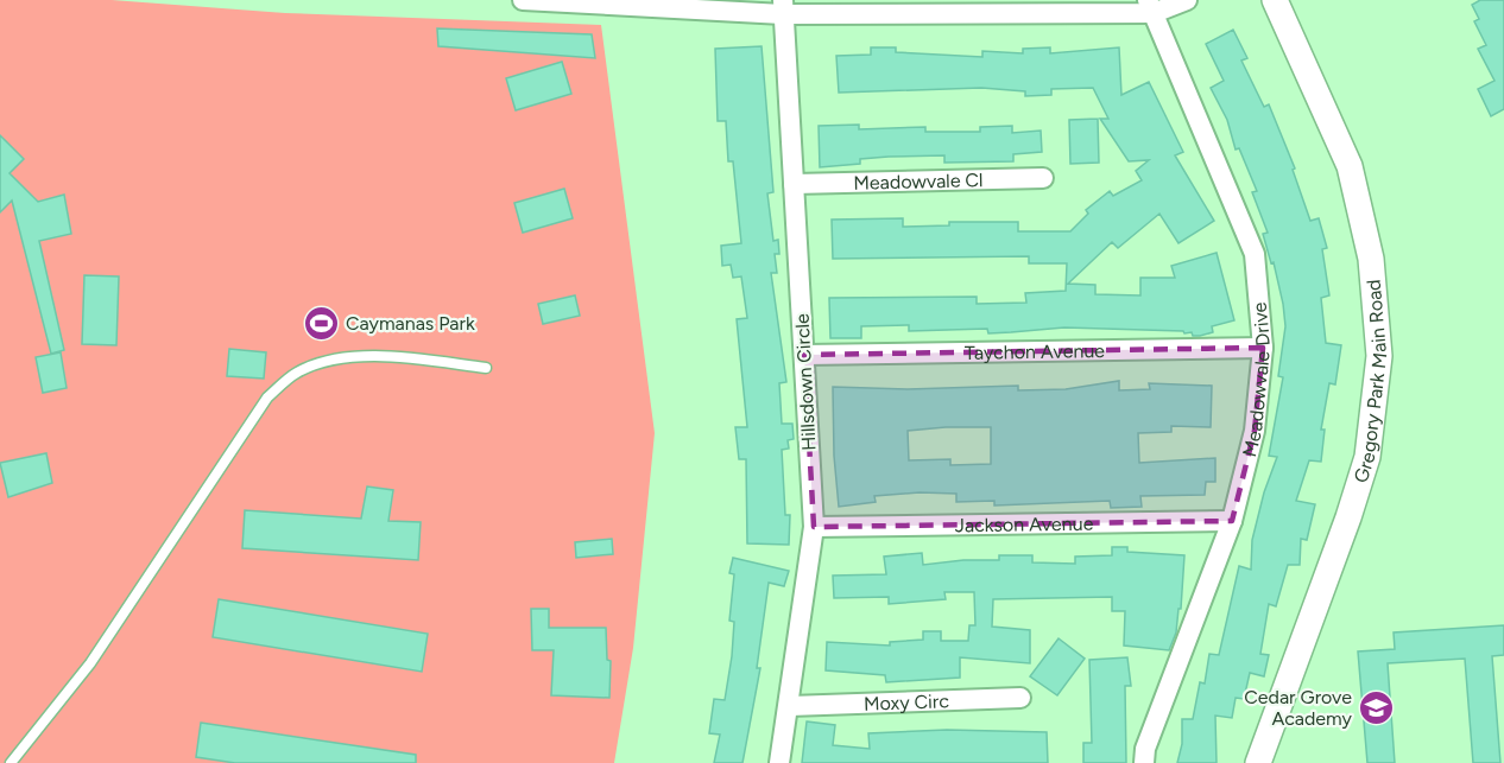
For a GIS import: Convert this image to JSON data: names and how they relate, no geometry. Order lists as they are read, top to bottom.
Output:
{
  "streets": {
    "street": [
      "Meadowvale Cl",
      "Taychon Avenue",
      "Meadowvale Drive",
      "Gregory Park Main Road",
      "Hillsdown Circle",
      "Jackson Avenue",
      "Moxy Circ"
    ]
  },
  "crossings": [
    ["Meadowvale Cl", "Hillsdown Circle"],
    ["Taychon Avenue", "Meadowvale Drive"],
    ["Taychon Avenue", "Hillsdown Circle"],
    ["Meadowvale Drive", "Jackson Avenue"],
    ["Hillsdown Circle", "Jackson Avenue"],
    ["Hillsdown Circle", "Moxy Circ"]
  ],
  "places": {
    "sports": ["Caymanas Park"],
    "school or university": ["Cedar Grove Academy"]
  }
}
